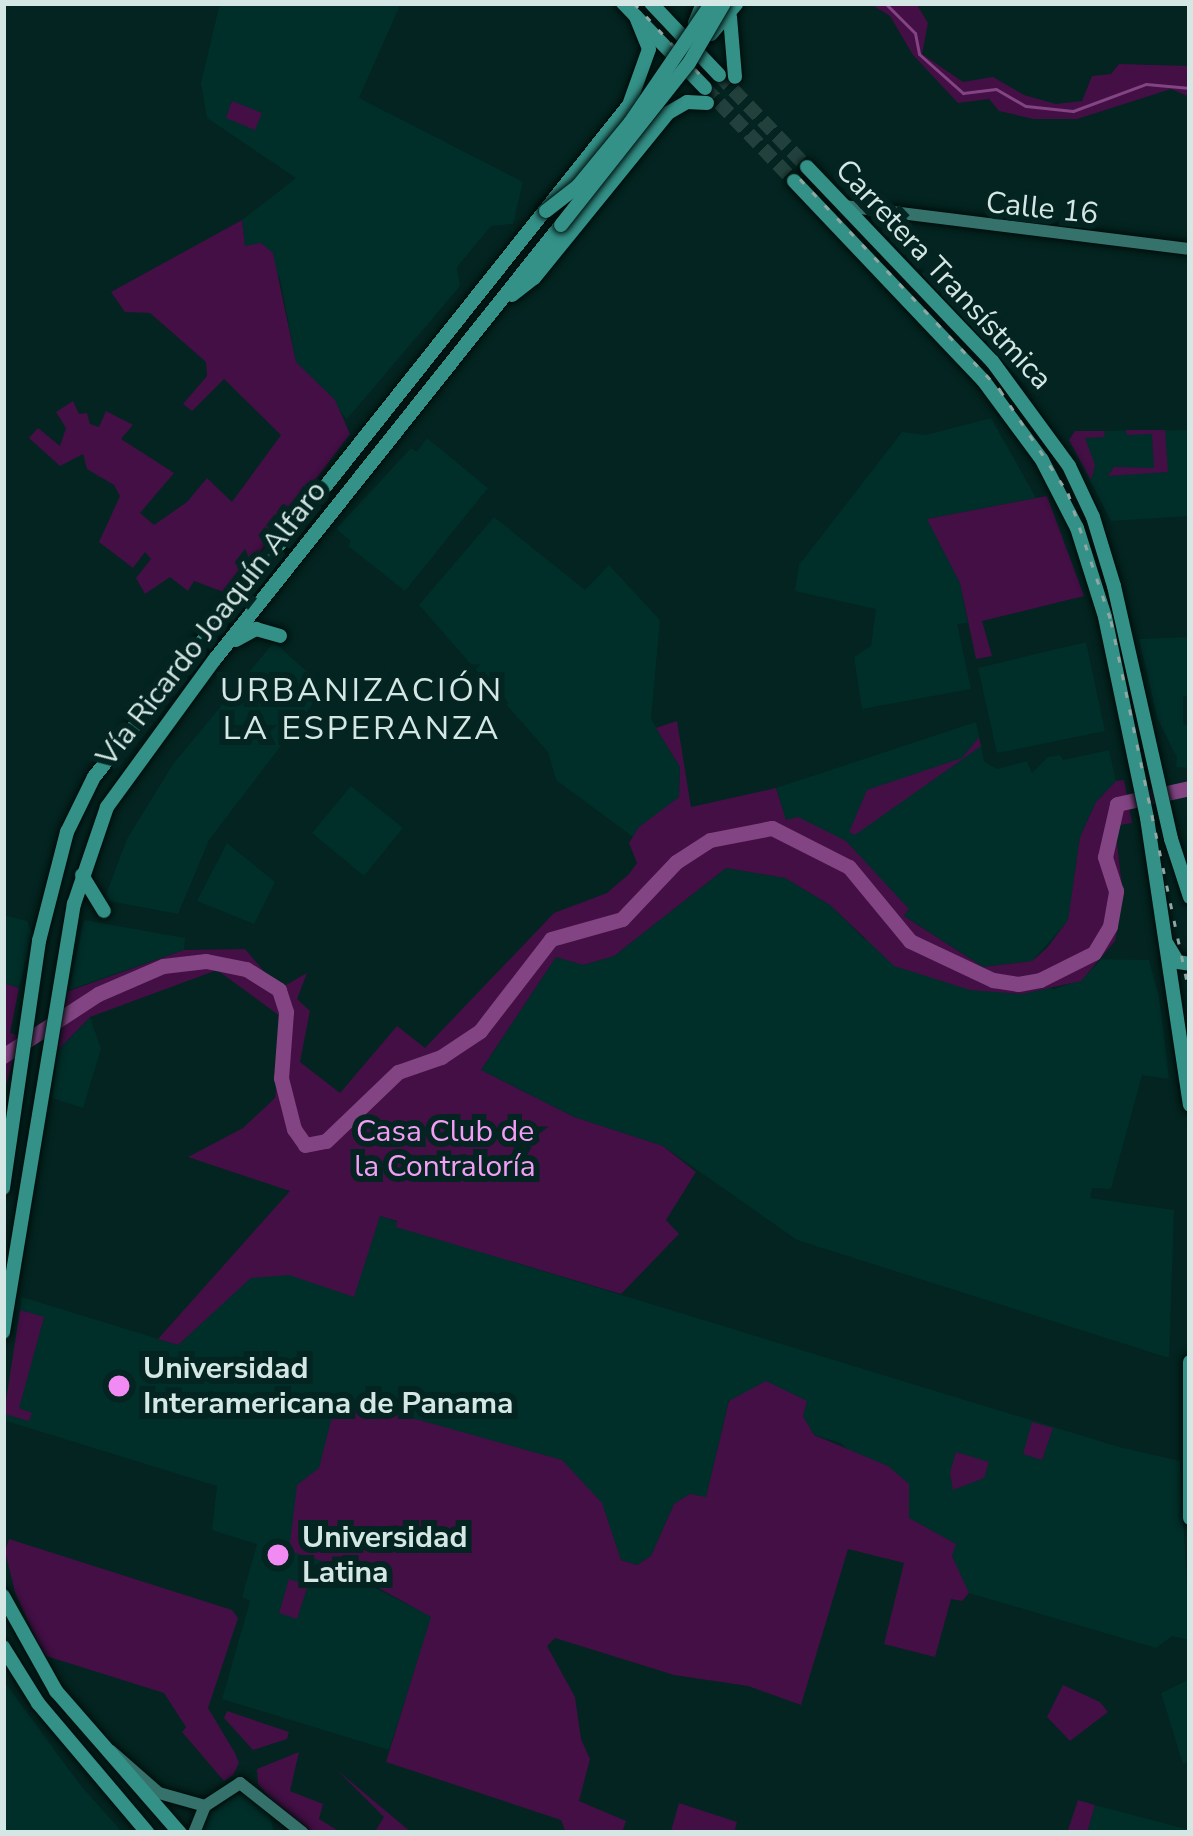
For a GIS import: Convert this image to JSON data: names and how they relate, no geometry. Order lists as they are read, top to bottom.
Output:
{
  "streets": {
    "main road": ["Calle 16", "Carretera Transístmica", "Vía Ricardo Joaquín Alfaro"]
  },
  "crossings": [
    ["Calle 16", "Carretera Transístmica"]
  ],
  "districts": ["URBANIZACIÓN LA ESPERANZA"],
  "parks": ["Casa Club de la Contraloría"],
  "places": ["Universidad Interamericana de Panama", "Universidad Latina"]
}
